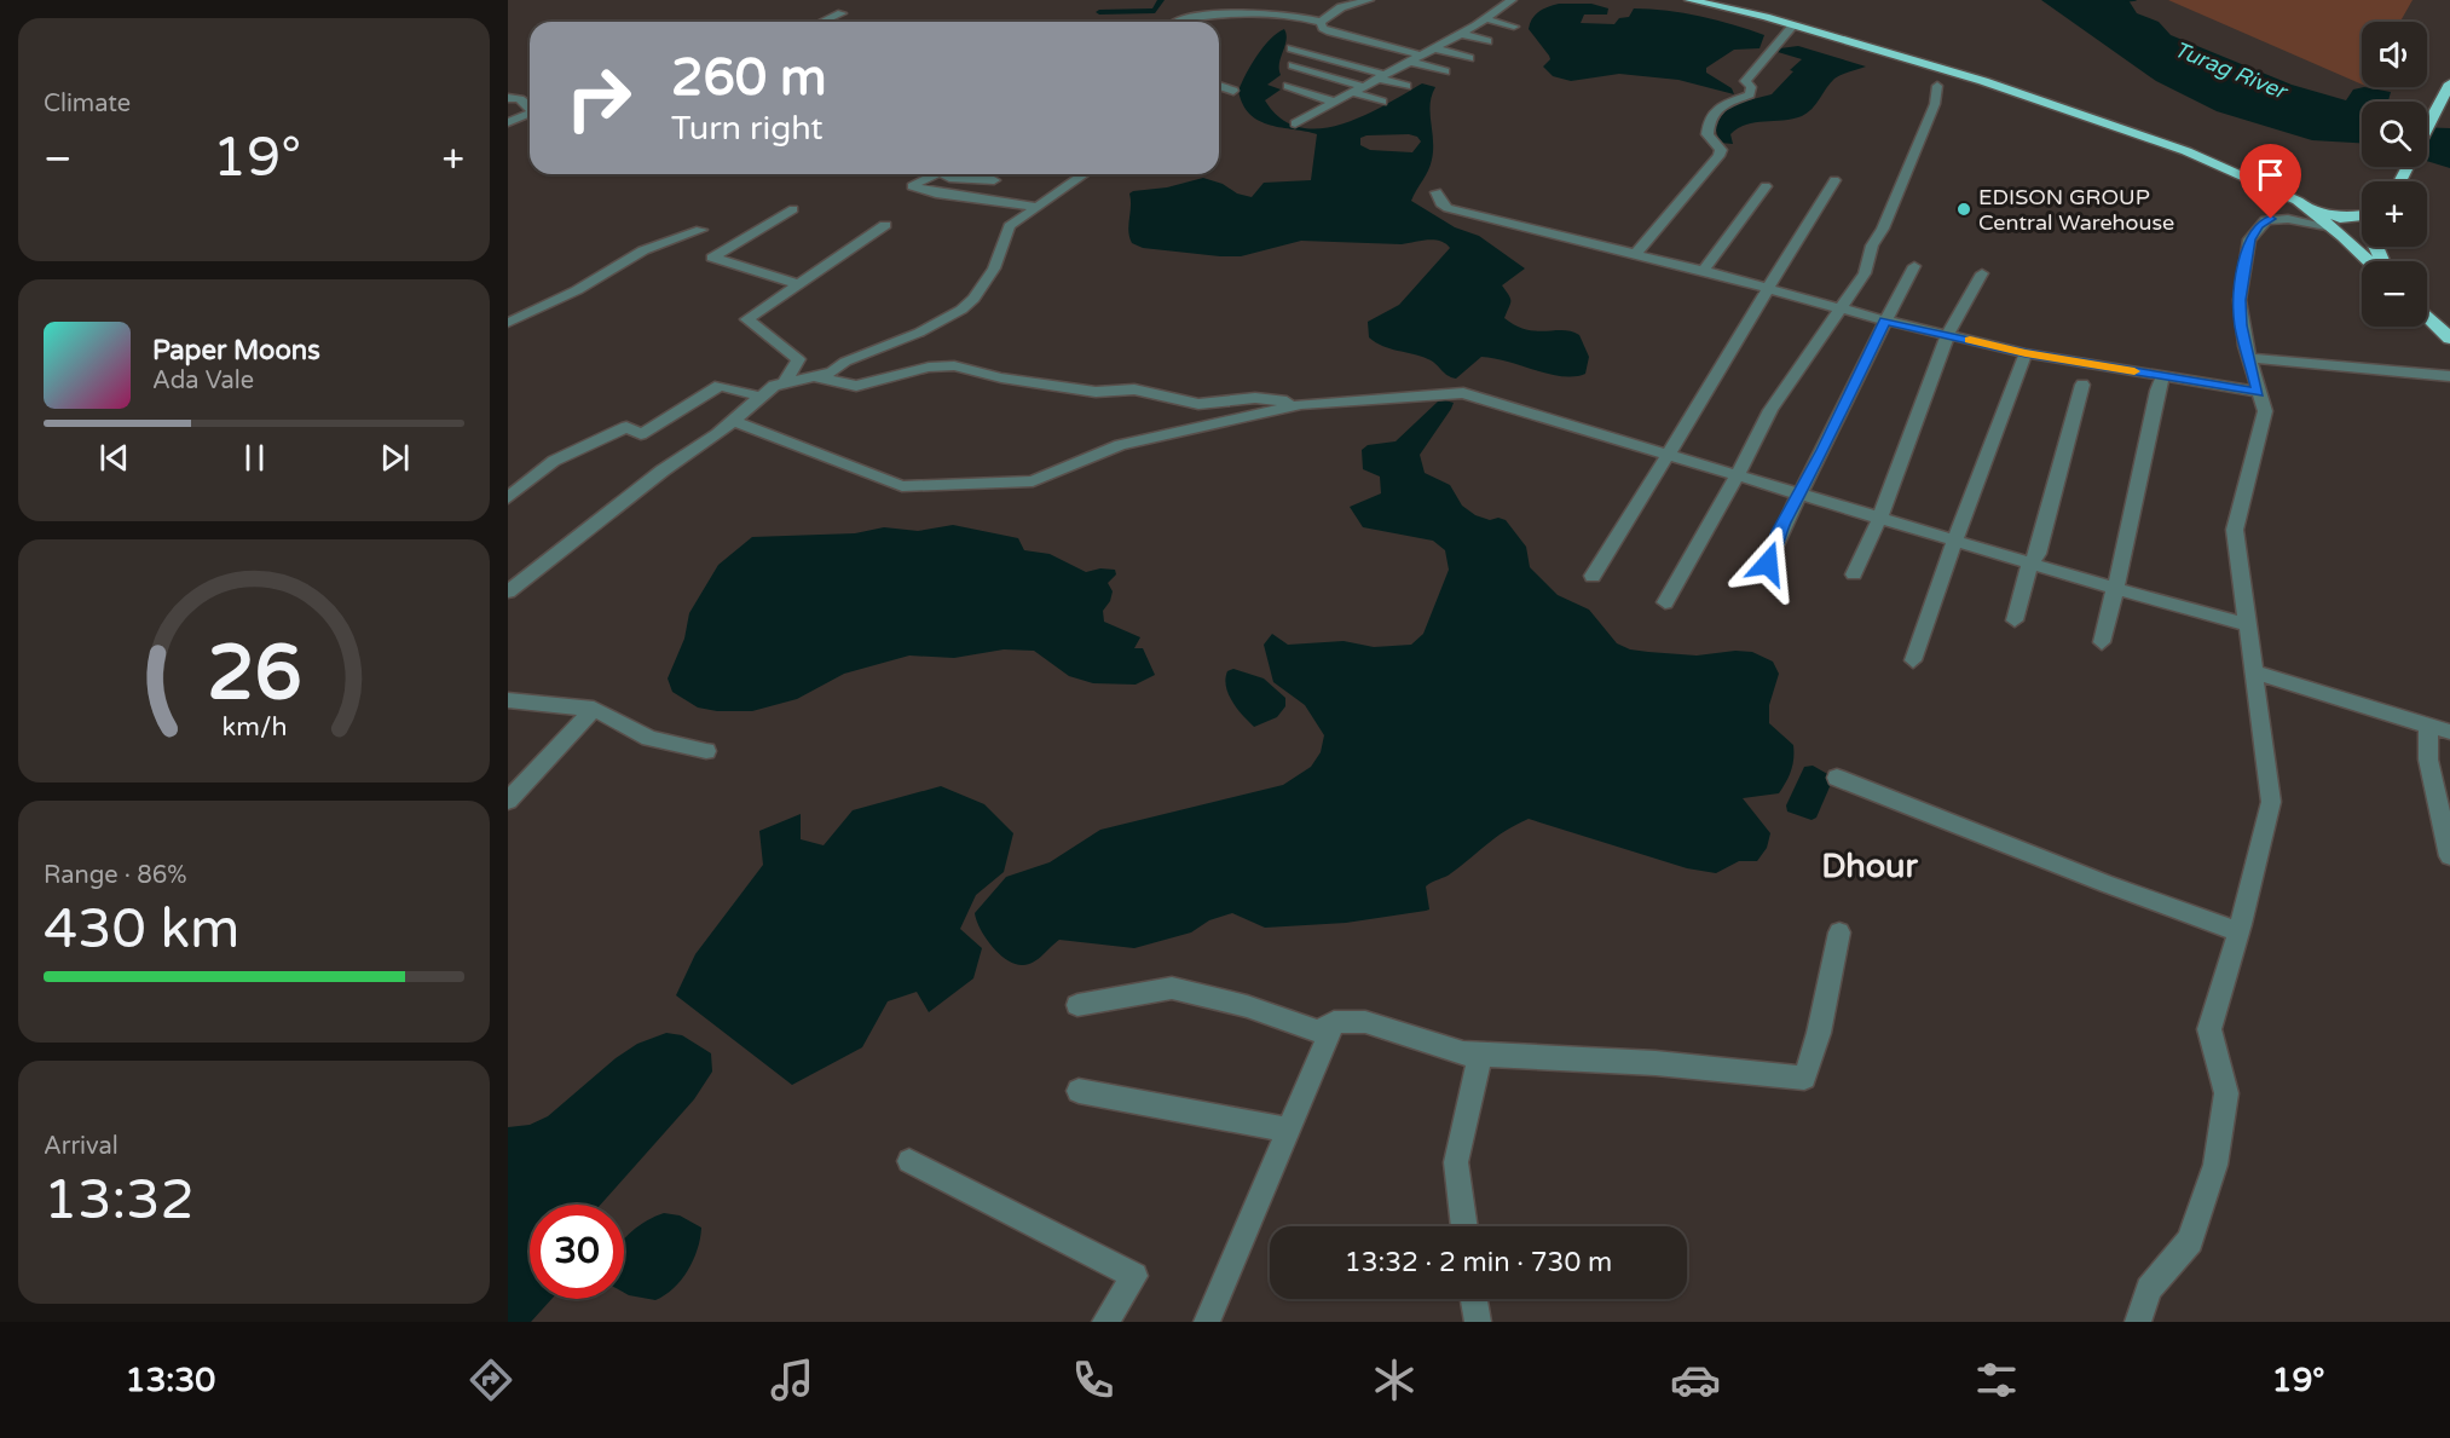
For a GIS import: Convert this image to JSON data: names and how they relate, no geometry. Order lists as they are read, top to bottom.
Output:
{
  "districts": ["Dhour"],
  "water": ["Turag River"],
  "places": ["EDISON GROUP Central Warehouse"],
  "page": {
    "tile": [
      "Climate",
      ["Range · 86%", "430 km"],
      ["Arrival", "13:32"]
    ],
    "map_buttons": ["+", "−"],
    "turn": ["260 m", "Turn right"],
    "heat": ["−", "19°", "+"],
    "song": ["Paper Moons", "Ada Vale"],
    "limit": "30",
    "trip": "13:32 · 2 min · 730 m",
    "tabs": ["13:30", "19°"],
    "gauge": ["26", "km/h"]
  }
}
